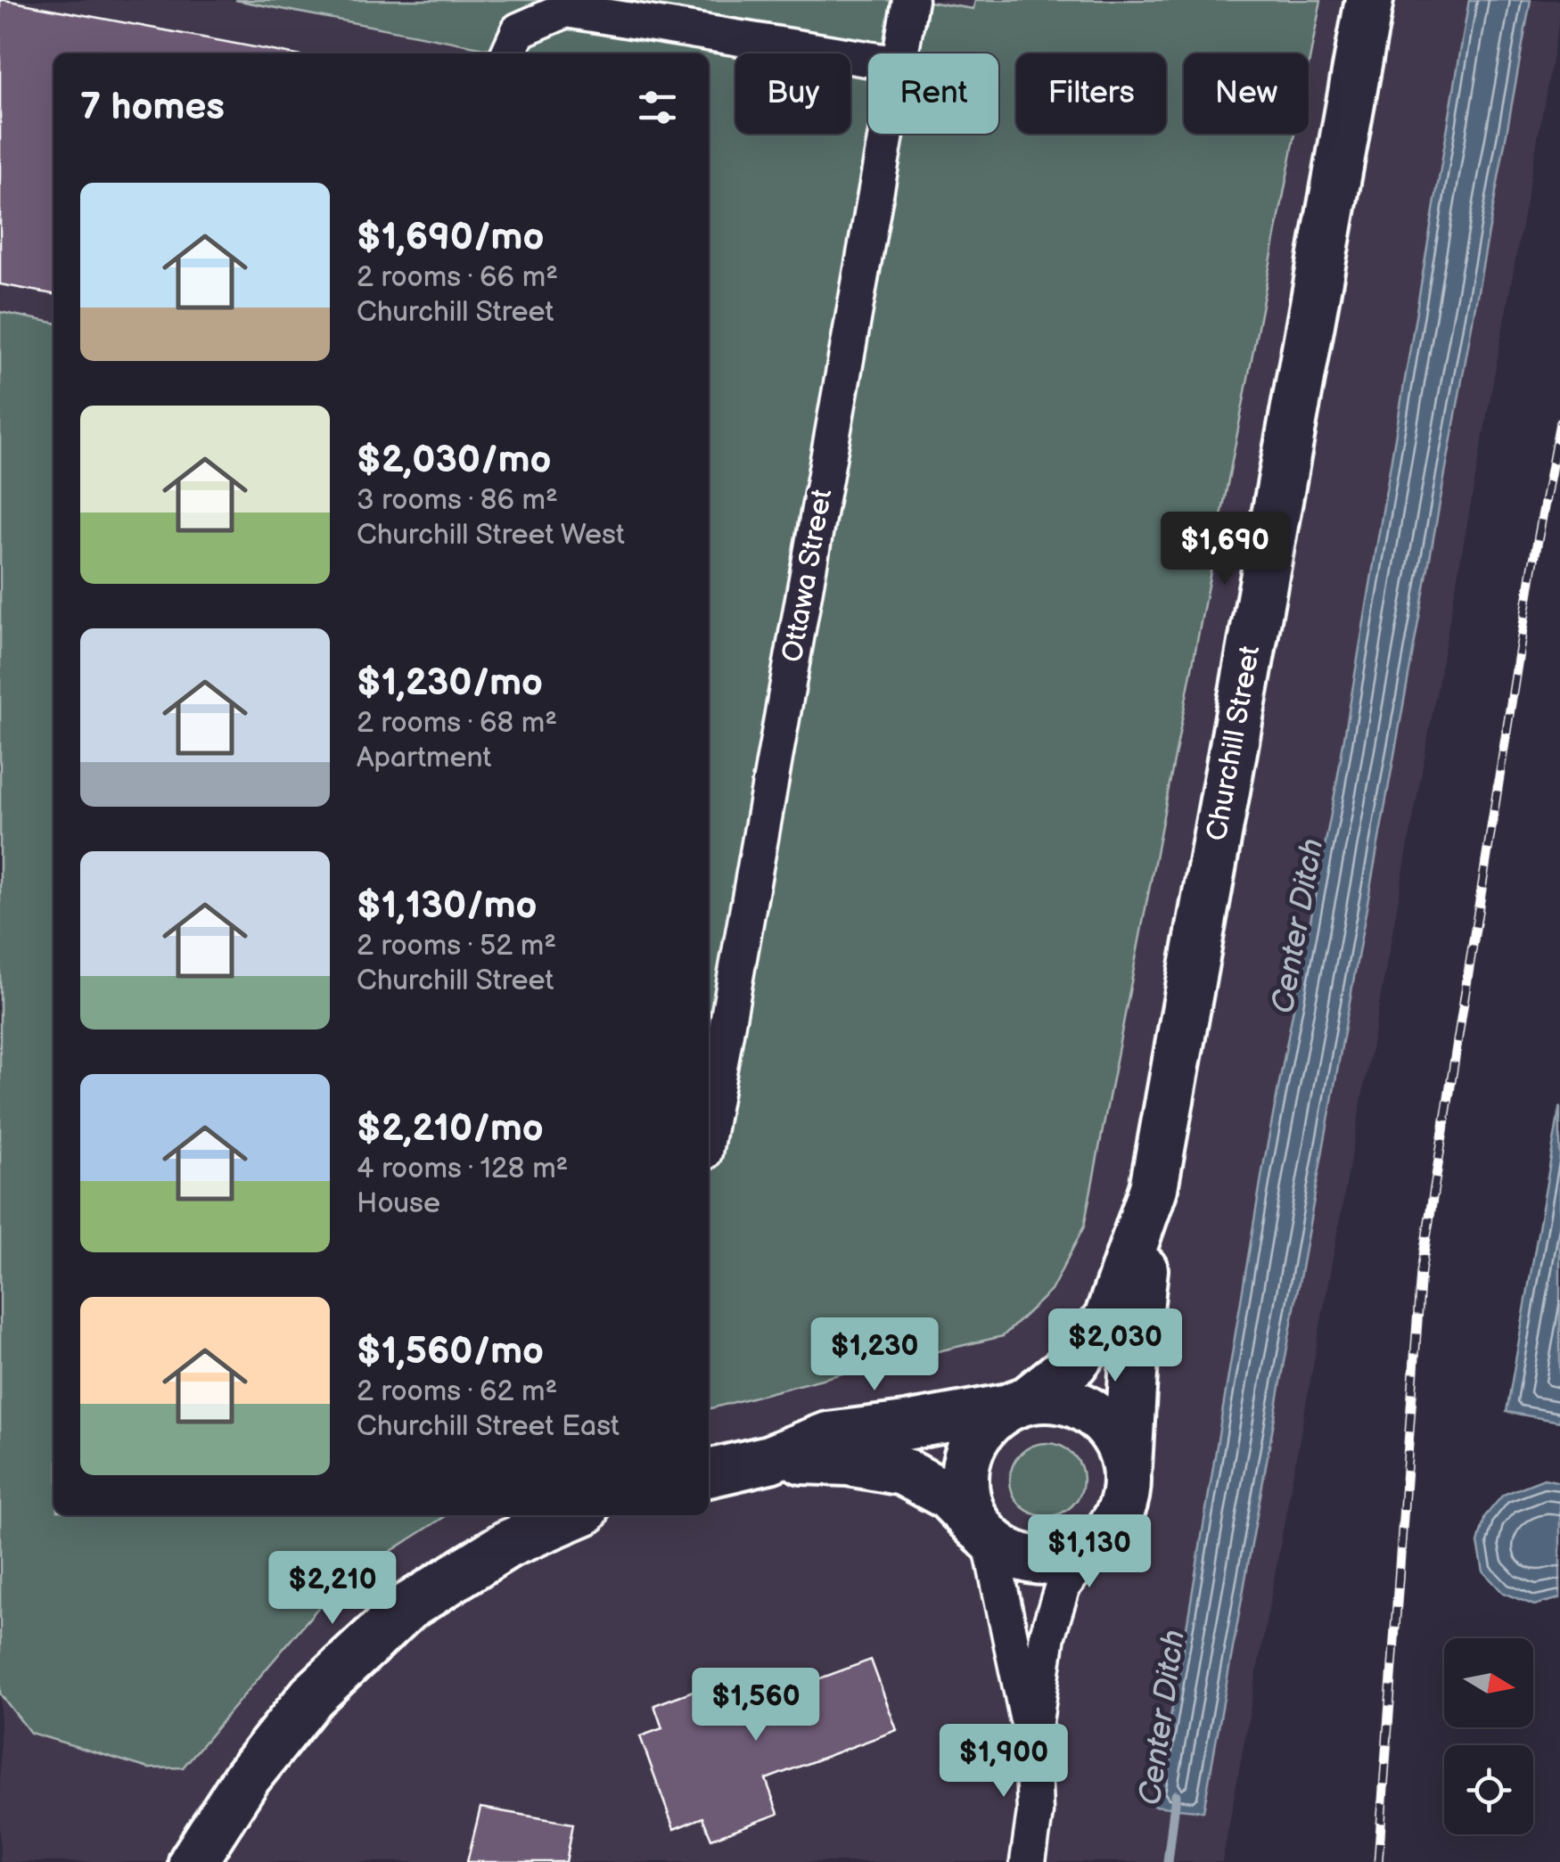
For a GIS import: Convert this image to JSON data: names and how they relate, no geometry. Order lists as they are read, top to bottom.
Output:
{
  "streets": {
    "street": ["Ottawa Street", "Churchill Street"]
  },
  "water": ["Center Ditch"],
  "north": "right",
  "page": {
    "chip": [
      "Buy",
      "Rent",
      "Filters",
      "New"
    ],
    "heading": "7 homes",
    "list": [
      {
        "name": "$1,690/mo",
        "note": "2 rooms · 66 m² · Churchill Street"
      },
      {
        "name": "$2,030/mo",
        "note": "3 rooms · 86 m² · Churchill Street West"
      },
      {
        "name": "$1,230/mo",
        "note": "2 rooms · 68 m² · Apartment"
      },
      {
        "name": "$1,130/mo",
        "note": "2 rooms · 52 m² · Churchill Street"
      },
      {
        "name": "$2,210/mo",
        "note": "4 rooms · 128 m² · House"
      },
      {
        "name": "$1,560/mo",
        "note": "2 rooms · 62 m² · Churchill Street East"
      }
    ],
    "price": [
      "$1,690",
      "$2,030",
      "$1,230",
      "$1,130",
      "$2,210",
      "$1,560",
      "$1,900"
    ]
  }
}
